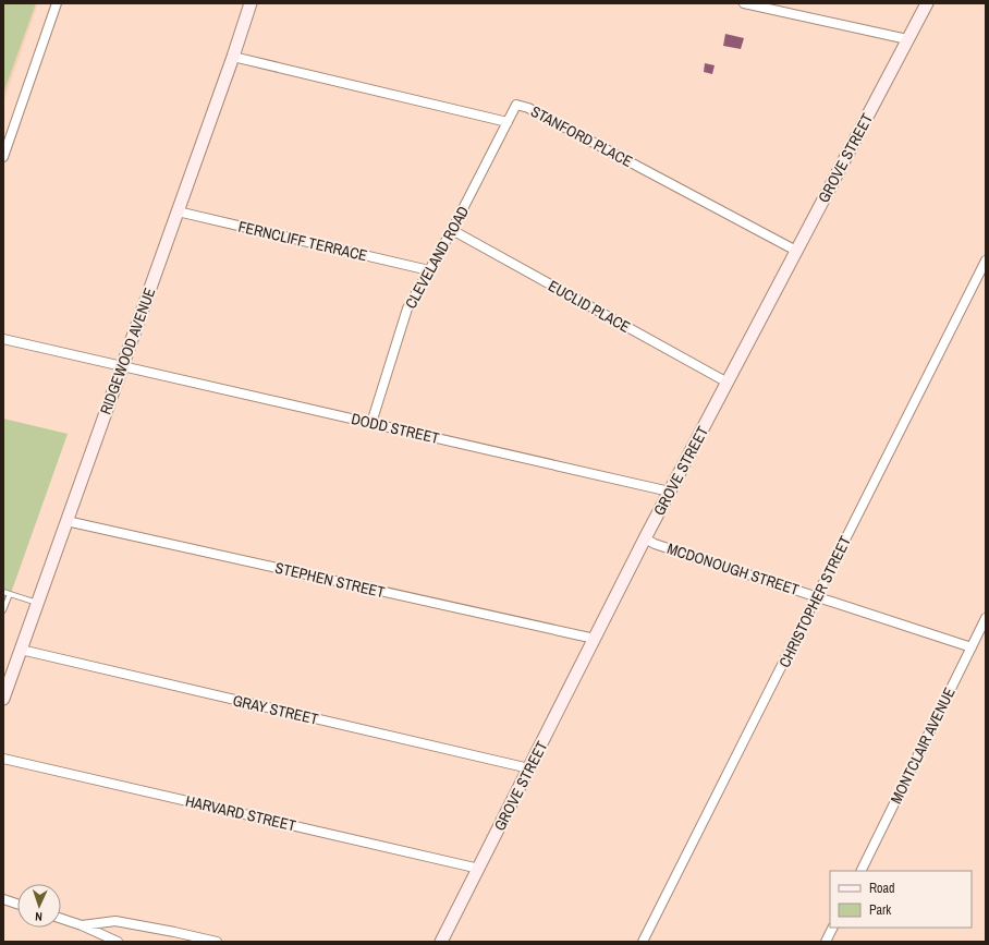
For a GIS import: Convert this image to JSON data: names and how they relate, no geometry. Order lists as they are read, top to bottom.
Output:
{
  "streets": {
    "main road": ["GROVE STREET", "RIDGEWOOD AVENUE"],
    "street": [
      "STANFORD PLACE",
      "FERNCLIFF TERRACE",
      "CLEVELAND ROAD",
      "EUCLID PLACE",
      "DODD STREET",
      "MCDONOUGH STREET",
      "STEPHEN STREET",
      "CHRISTOPHER STREET",
      "GRAY STREET",
      "MONTCLAIR AVENUE",
      "HARVARD STREET"
    ]
  },
  "crossings": [
    ["STANFORD PLACE", "GROVE STREET"],
    ["STANFORD PLACE", "CLEVELAND ROAD"],
    ["STANFORD PLACE", "RIDGEWOOD AVENUE"],
    ["GROVE STREET", "EUCLID PLACE"],
    ["GROVE STREET", "DODD STREET"],
    ["GROVE STREET", "MCDONOUGH STREET"],
    ["GROVE STREET", "STEPHEN STREET"],
    ["GROVE STREET", "GRAY STREET"],
    ["GROVE STREET", "HARVARD STREET"],
    ["FERNCLIFF TERRACE", "CLEVELAND ROAD"],
    ["FERNCLIFF TERRACE", "RIDGEWOOD AVENUE"],
    ["CLEVELAND ROAD", "EUCLID PLACE"],
    ["CLEVELAND ROAD", "DODD STREET"],
    ["RIDGEWOOD AVENUE", "DODD STREET"],
    ["RIDGEWOOD AVENUE", "STEPHEN STREET"],
    ["RIDGEWOOD AVENUE", "GRAY STREET"],
    ["MCDONOUGH STREET", "CHRISTOPHER STREET"],
    ["MCDONOUGH STREET", "MONTCLAIR AVENUE"]
  ],
  "legend": ["Road", "Park"],
  "north": "bottom"
}
